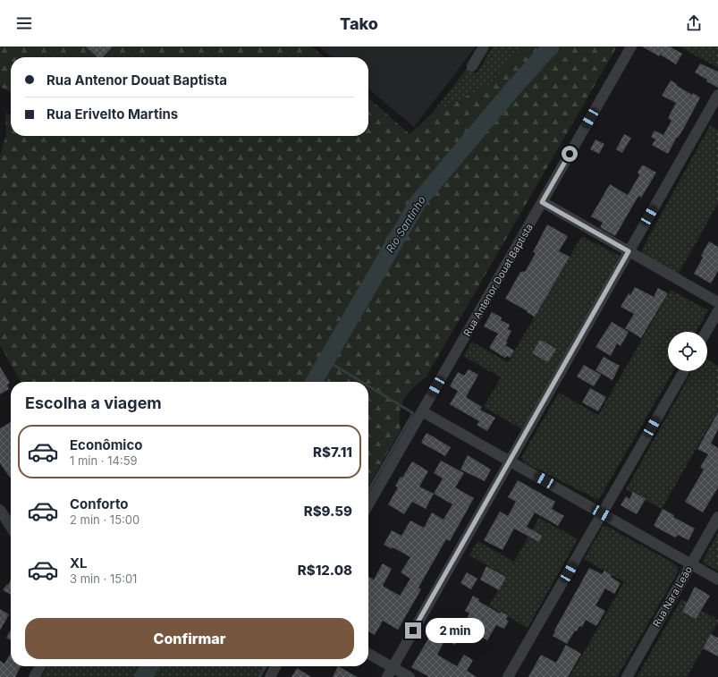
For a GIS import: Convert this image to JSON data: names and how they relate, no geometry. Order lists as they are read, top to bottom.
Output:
{
  "streets": {
    "street": ["Rua Antenor Douat Baptista", "Rua Nara Leão"]
  },
  "water": ["Rio Santinho"],
  "page": {
    "header": "Tako",
    "banner": ["Rua Antenor Douat Baptista", "Rua Erivelto Martins"],
    "heading": "Escolha a viagem",
    "list": [
      {
        "name": "Econômico",
        "note": "1 min · 14:59",
        "value": "R$7.11"
      },
      {
        "name": "Conforto",
        "note": "2 min · 15:00",
        "value": "R$9.59"
      },
      {
        "name": "XL",
        "note": "3 min · 15:01",
        "value": "R$12.08"
      }
    ],
    "buttons": "Confirmar",
    "bubble": "2 min"
  }
}
